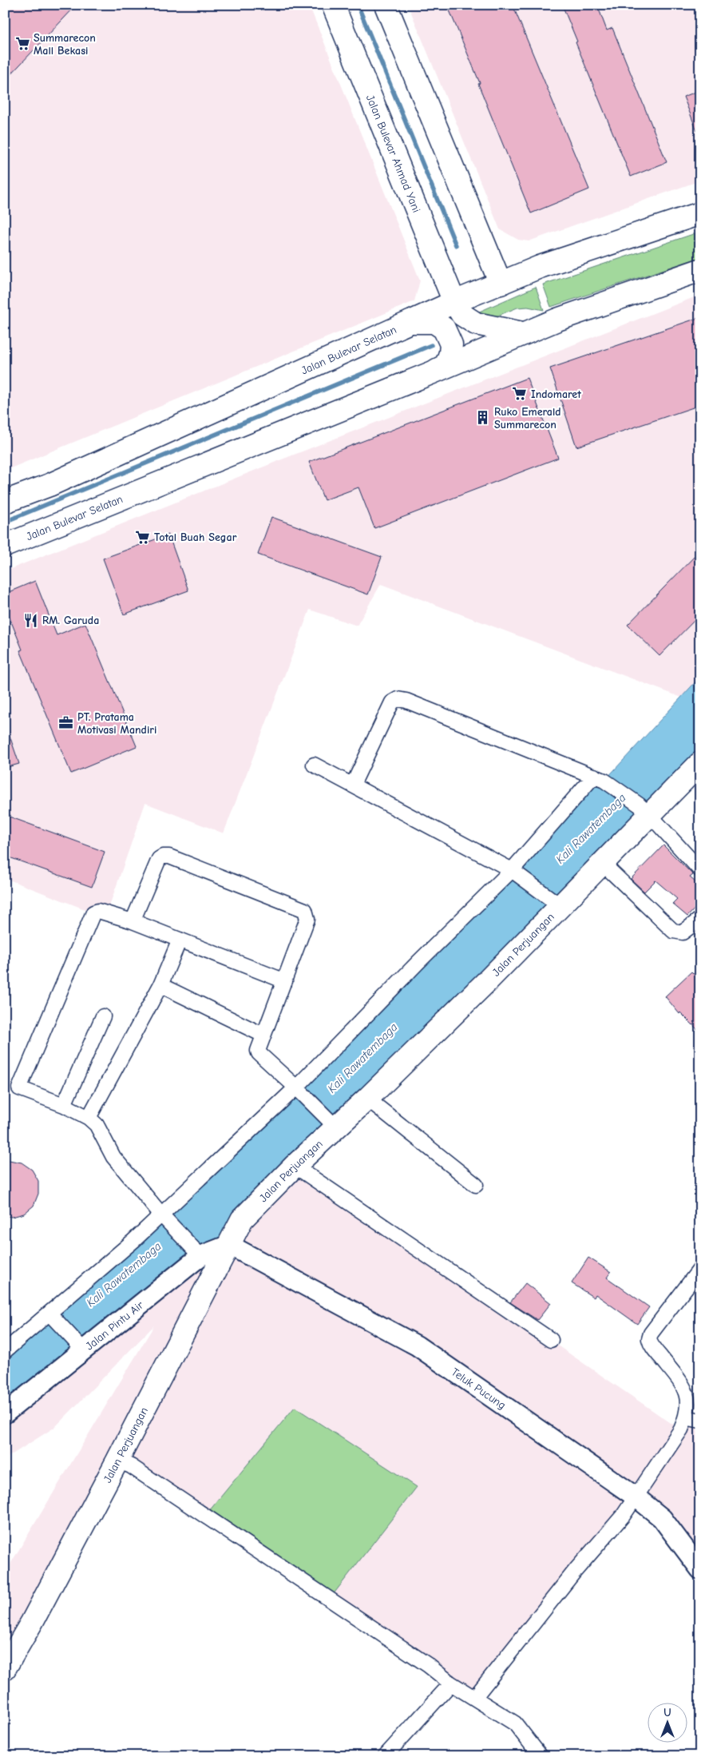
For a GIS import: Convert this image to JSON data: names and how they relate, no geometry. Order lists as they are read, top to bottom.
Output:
{
  "streets": {
    "main road": ["Jalan Bulevar Ahmad Yani", "Jalan Bulevar Selatan", "Jalan Perjuangan"],
    "street": ["Jalan Pintu Air", "Teluk Pucung"]
  },
  "crossings": [
    ["Jalan Bulevar Ahmad Yani", "Jalan Bulevar Selatan"],
    ["Jalan Perjuangan", "Jalan Pintu Air"],
    ["Jalan Perjuangan", "Teluk Pucung"],
    ["Jalan Pintu Air", "Teluk Pucung"]
  ],
  "water": ["Kali Rawatembaga"],
  "places": {
    "supermarket": ["Summarecon Mall Bekasi", "Indomaret", "Total Buah Segar"],
    "building": ["Ruko Emerald Summarecon"],
    "restaurant": ["RM. Garuda"],
    "office": ["PT. Pratama Motivasi Mandiri"]
  },
  "north": "top"
}
